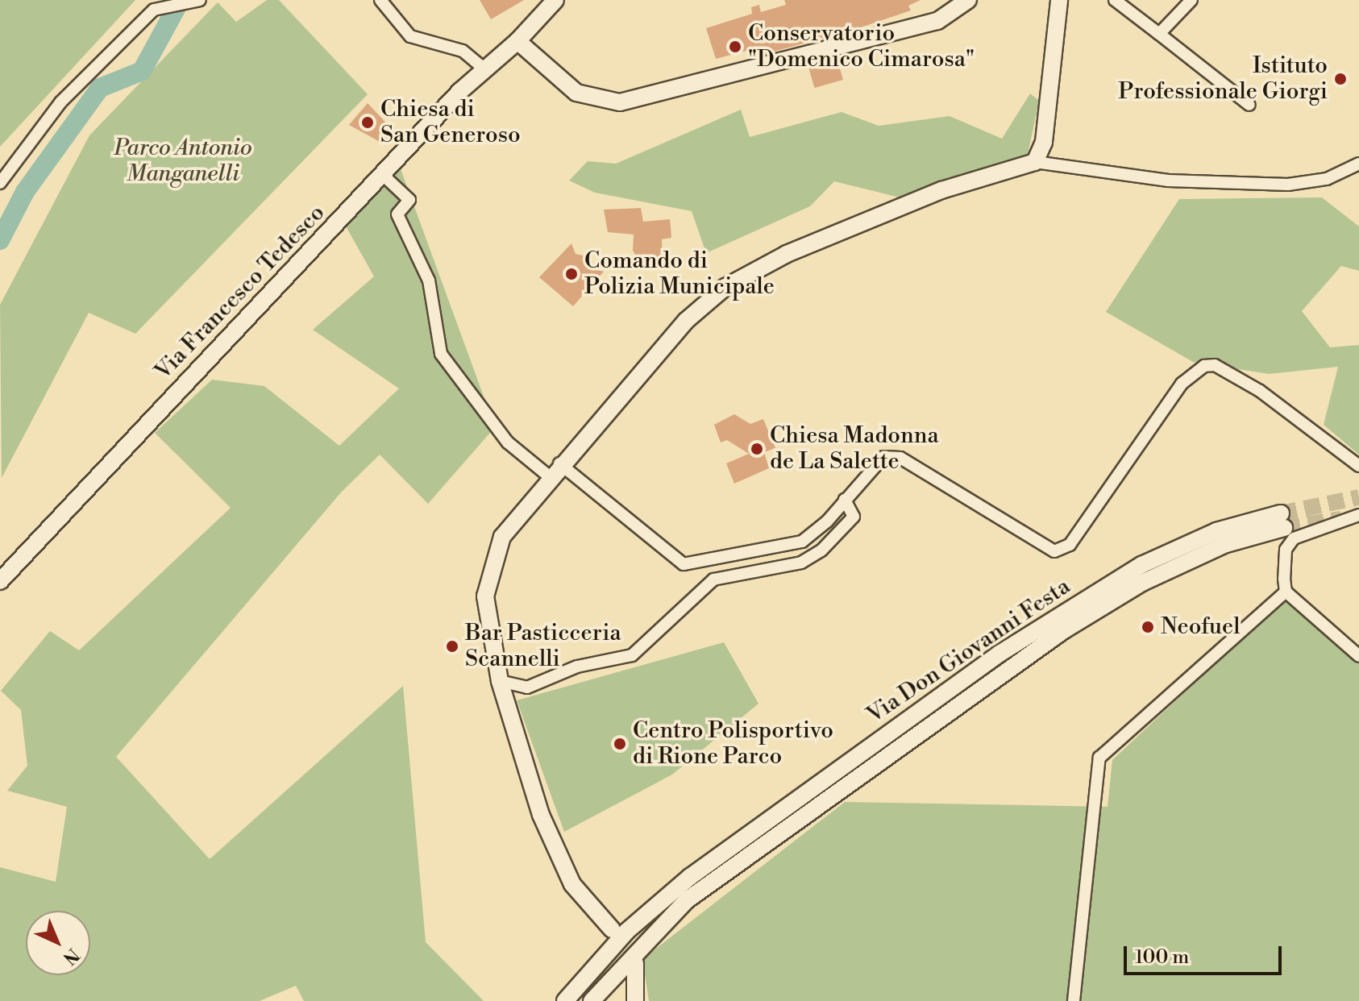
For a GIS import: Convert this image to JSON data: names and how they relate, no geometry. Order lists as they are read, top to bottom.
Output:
{
  "streets": {
    "street": ["Via Francesco Tedesco", "Via Don Giovanni Festa"]
  },
  "parks": ["Parco Antonio Manganelli"],
  "places": [
    "Conservatorio \"Domenico Cimarosa\"",
    "Istituto Professionale Giorgi",
    "Chiesa di San Generoso",
    "Comando di Polizia Municipale",
    "Chiesa Madonna de La Salette",
    "Neofuel",
    "Bar Pasticceria Scannelli",
    "Centro Polisportivo di Rione Parco"
  ],
  "scale_bar": "100 m",
  "north": "bottom right"
}
